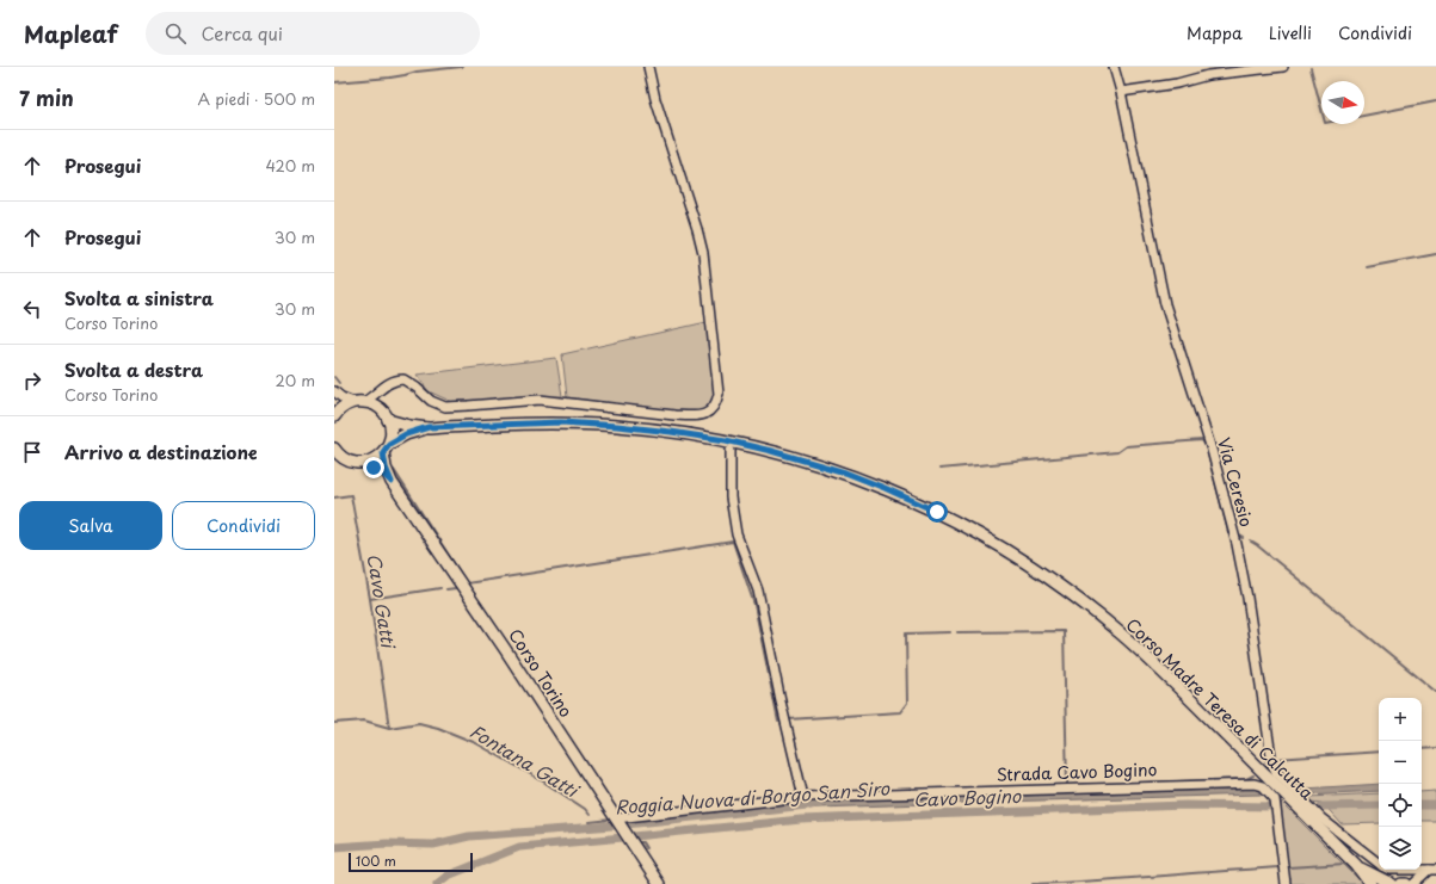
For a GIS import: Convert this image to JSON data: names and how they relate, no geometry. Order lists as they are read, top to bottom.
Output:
{
  "streets": {
    "main road": ["Corso Torino", "Corso Madre Teresa di Calcutta"],
    "street": ["Via Ceresio", "Strada Cavo Bogino"]
  },
  "crossings": [
    ["Corso Torino", "Strada Cavo Bogino"]
  ],
  "water": [
    "Cavo Gatti",
    "Fontana Gatti",
    "Roggia Nuova di Borgo San Siro",
    "Cavo Bogino"
  ],
  "scale_bar": "100 m",
  "north": "right",
  "page": {
    "header": "Mapleaf",
    "search": "Cerca qui",
    "nav": ["Mappa", "Livelli", "Condividi"],
    "heading": ["7 min", "A piedi · 500 m"],
    "list": [
      ["Prosegui", "420 m"],
      ["Prosegui", "30 m"],
      ["Svolta a sinistra", "Corso Torino", "30 m"],
      ["Svolta a destra", "Corso Torino", "20 m"],
      "Arrivo a destinazione"
    ],
    "buttons": ["Salva", "Condividi"],
    "map_buttons": ["+", "−"],
    "scale": "100 m"
  }
}
